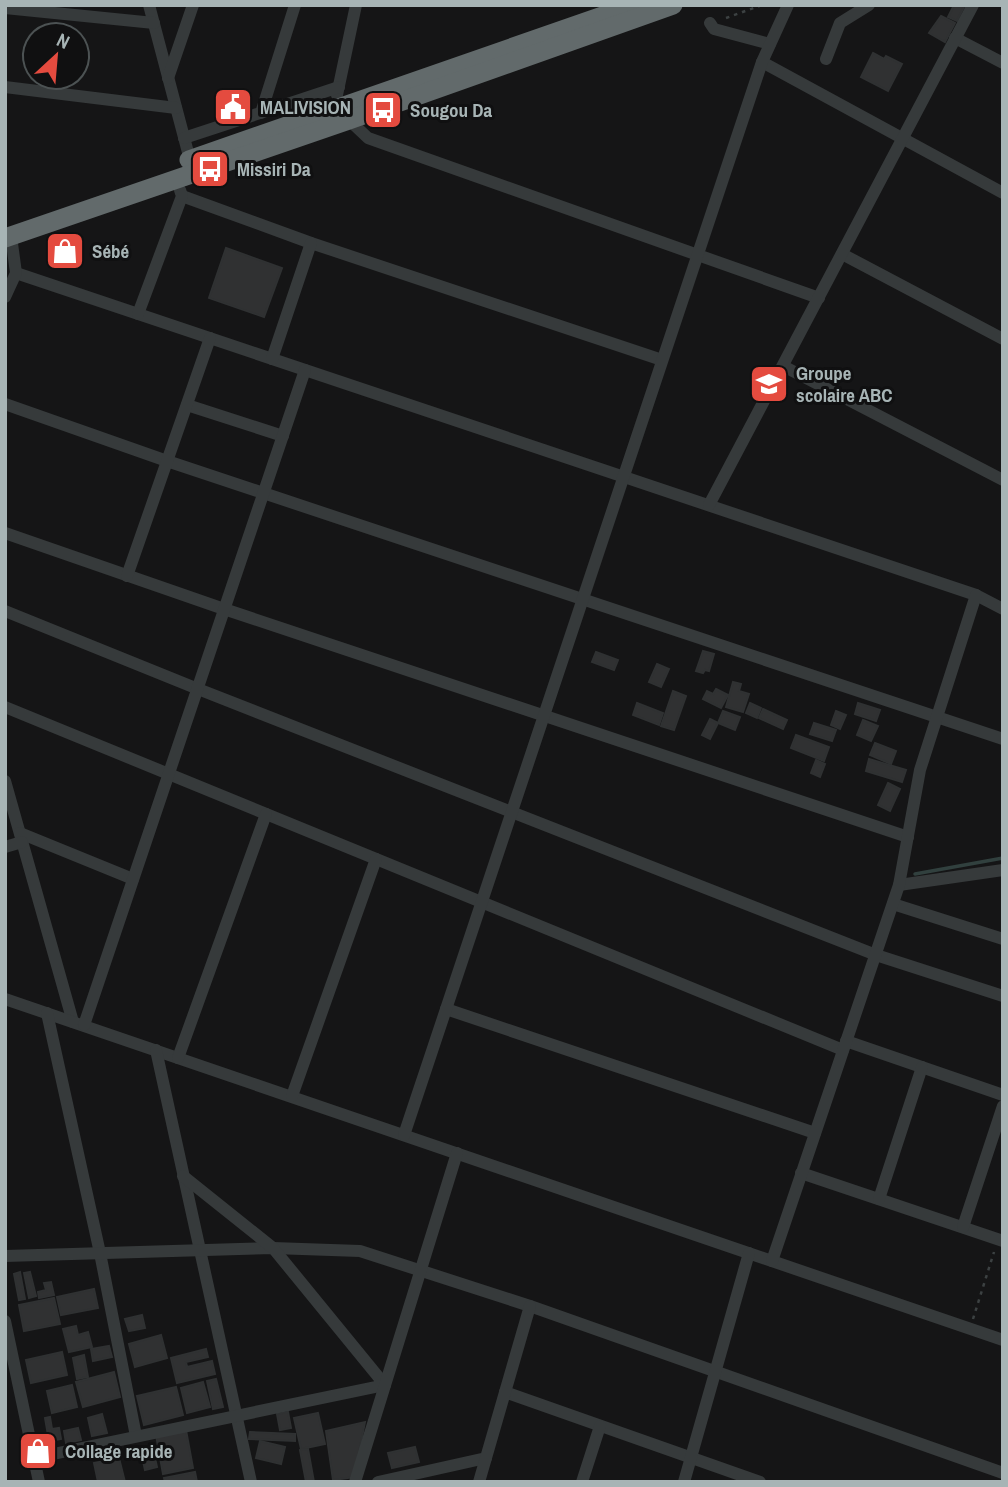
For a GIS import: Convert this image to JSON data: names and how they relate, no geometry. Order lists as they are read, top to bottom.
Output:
{
  "places": {
    "public building": ["MALIVISION"],
    "bus stop": ["Sougou Da", "Missiri Da"],
    "shop": ["Sébé", "Collage rapide"],
    "school or university": ["Groupe scolaire ABC"]
  },
  "north": "top right"
}
